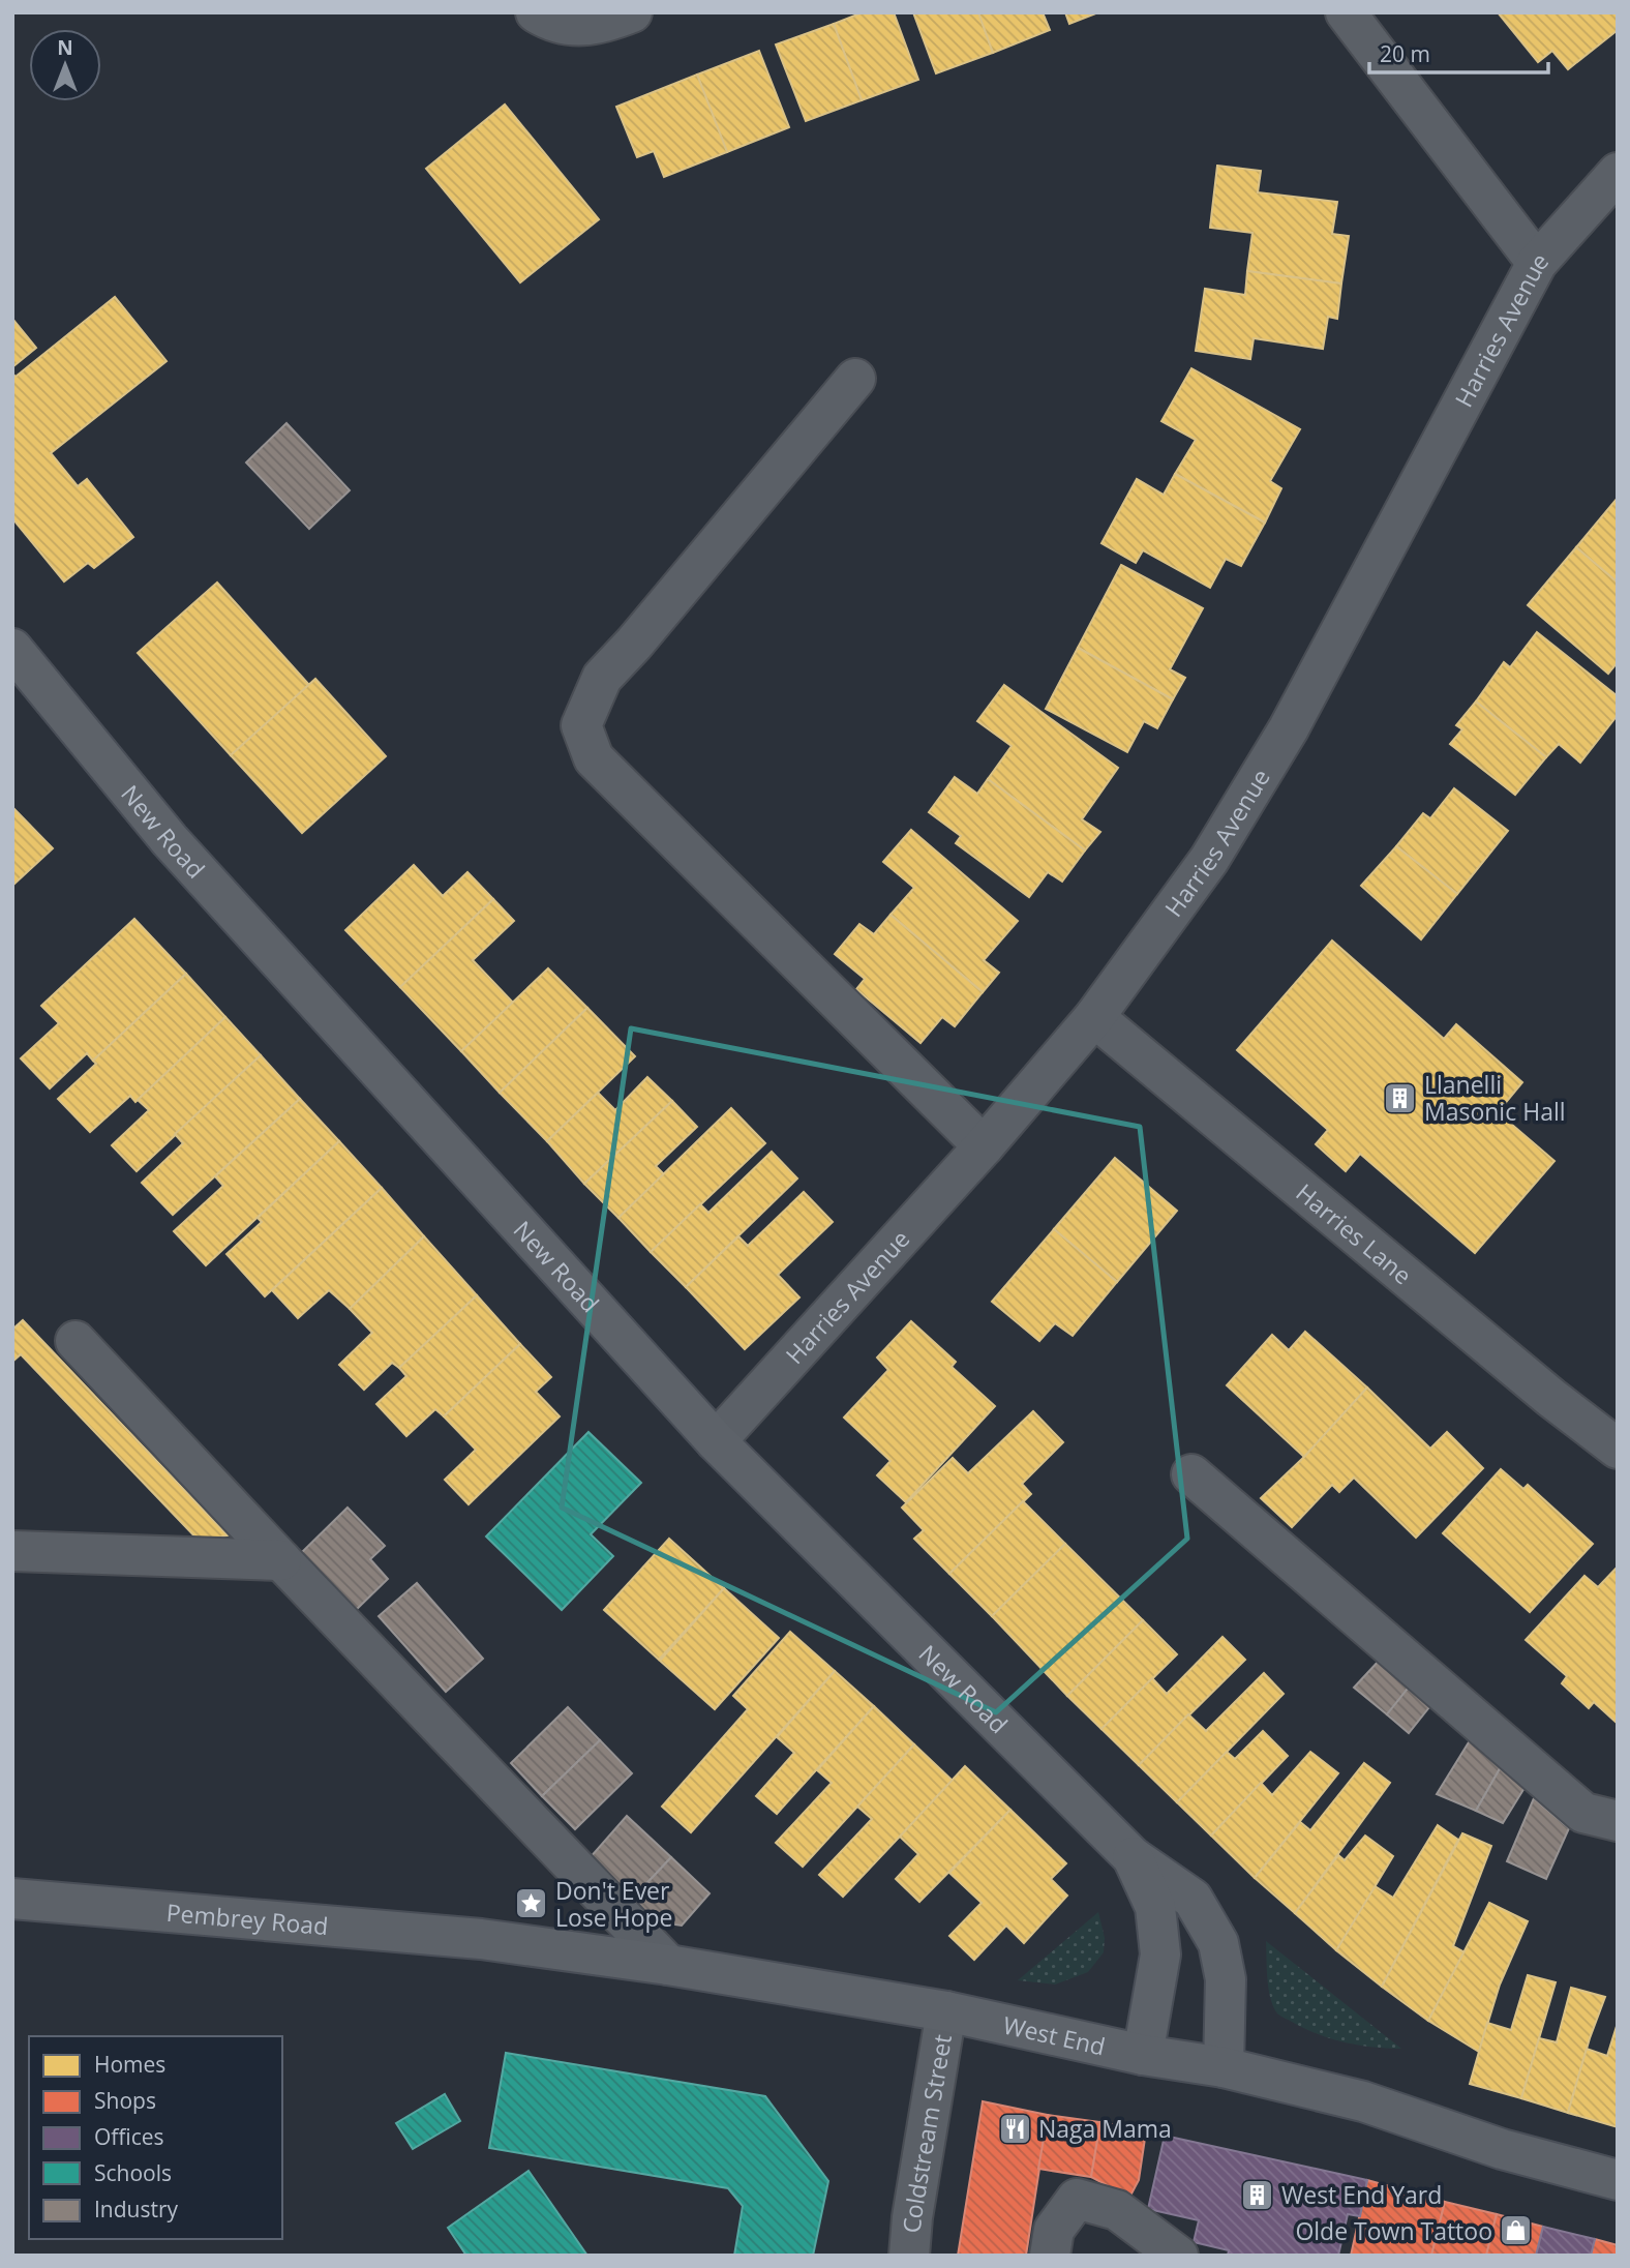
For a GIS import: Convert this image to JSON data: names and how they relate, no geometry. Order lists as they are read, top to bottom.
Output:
{
  "streets": {
    "main road": ["New Road", "Pembrey Road", "West End"],
    "street": ["Harries Avenue", "Harries Lane", "Coldstream Street"]
  },
  "crossings": [
    ["Harries Avenue", "New Road"],
    ["Harries Avenue", "Harries Lane"],
    ["New Road", "West End"],
    ["Pembrey Road", "West End"],
    ["West End", "Coldstream Street"]
  ],
  "places": {
    "building": ["Llanelli Masonic Hall", "West End Yard"],
    "place": ["Don't Ever Lose Hope"],
    "restaurant": ["Naga Mama"],
    "shop": ["Olde Town Tattoo"]
  },
  "legend": [
    "Homes",
    "Shops",
    "Offices",
    "Schools",
    "Industry"
  ],
  "scale_bar": "20 m",
  "north": "top"
}
